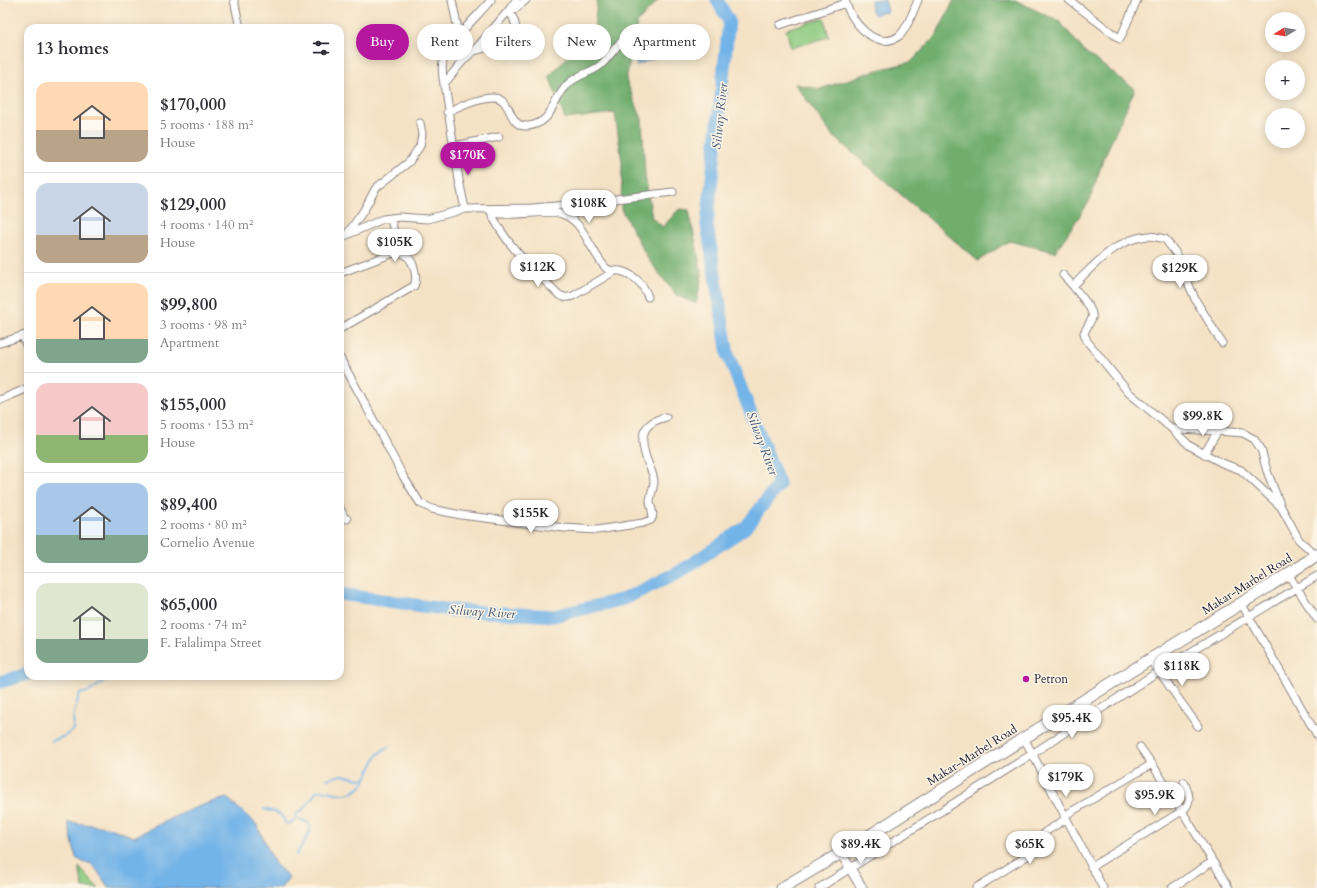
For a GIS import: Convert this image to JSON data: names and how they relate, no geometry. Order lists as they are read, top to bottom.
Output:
{
  "streets": {
    "main road": ["Makar-Marbel Road"]
  },
  "water": ["Silway River"],
  "places": ["Petron"],
  "north": "left",
  "page": {
    "map_buttons": ["+", "−"],
    "chip": [
      "Buy",
      "Rent",
      "Filters",
      "New",
      "Apartment"
    ],
    "heading": "13 homes",
    "list": [
      {
        "name": "$170,000",
        "note": "5 rooms · 188 m² · House"
      },
      {
        "name": "$129,000",
        "note": "4 rooms · 140 m² · House"
      },
      {
        "name": "$99,800",
        "note": "3 rooms · 98 m² · Apartment"
      },
      {
        "name": "$155,000",
        "note": "5 rooms · 153 m² · House"
      },
      {
        "name": "$89,400",
        "note": "2 rooms · 80 m² · Cornelio Avenue"
      },
      {
        "name": "$65,000",
        "note": "2 rooms · 74 m² · F. Falalimpa Street"
      }
    ],
    "price": [
      "$170K",
      "$108K",
      "$105K",
      "$112K",
      "$129K",
      "$99.8K",
      "$155K",
      "$118K",
      "$95.4K",
      "$179K",
      "$95.9K",
      "$89.4K",
      "$65K"
    ]
  }
}
